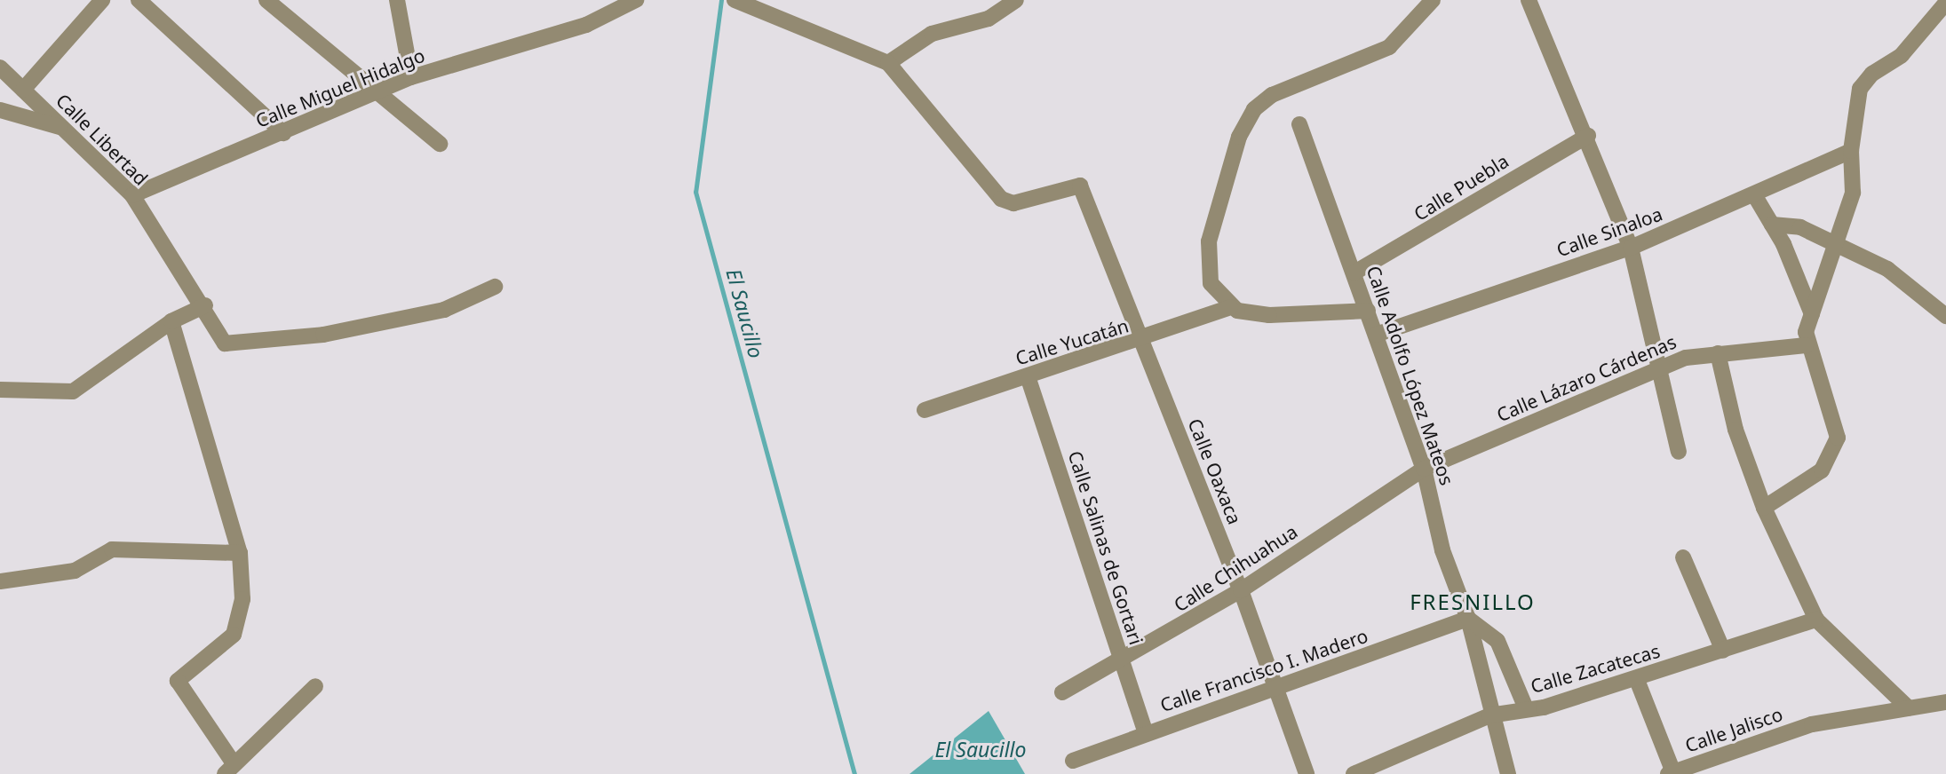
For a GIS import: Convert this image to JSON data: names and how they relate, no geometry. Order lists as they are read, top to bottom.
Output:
{
  "streets": {
    "street": [
      "Calle Miguel Hidalgo",
      "Calle Libertad",
      "Calle Puebla",
      "Calle Sinaloa",
      "Calle Yucatán",
      "Calle Adolfo López Mateos",
      "Calle Lázaro Cárdenas",
      "Calle Oaxaca",
      "Calle Salinas de Gortari",
      "Calle Chihuahua",
      "Calle Zacatecas",
      "Calle Francisco I. Madero",
      "Calle Jalisco"
    ]
  },
  "crossings": [
    ["Calle Miguel Hidalgo", "Calle Libertad"],
    ["Calle Puebla", "Calle Adolfo López Mateos"],
    ["Calle Sinaloa", "Calle Adolfo López Mateos"],
    ["Calle Yucatán", "Calle Oaxaca"],
    ["Calle Yucatán", "Calle Salinas de Gortari"],
    ["Calle Adolfo López Mateos", "Calle Lázaro Cárdenas"],
    ["Calle Adolfo López Mateos", "Calle Chihuahua"],
    ["Calle Adolfo López Mateos", "Calle Zacatecas"],
    ["Calle Adolfo López Mateos", "Calle Francisco I. Madero"],
    ["Calle Lázaro Cárdenas", "Calle Chihuahua"],
    ["Calle Oaxaca", "Calle Chihuahua"],
    ["Calle Oaxaca", "Calle Francisco I. Madero"],
    ["Calle Salinas de Gortari", "Calle Chihuahua"],
    ["Calle Salinas de Gortari", "Calle Francisco I. Madero"]
  ],
  "districts": ["FRESNILLO"],
  "water": ["El Saucillo"]
}
